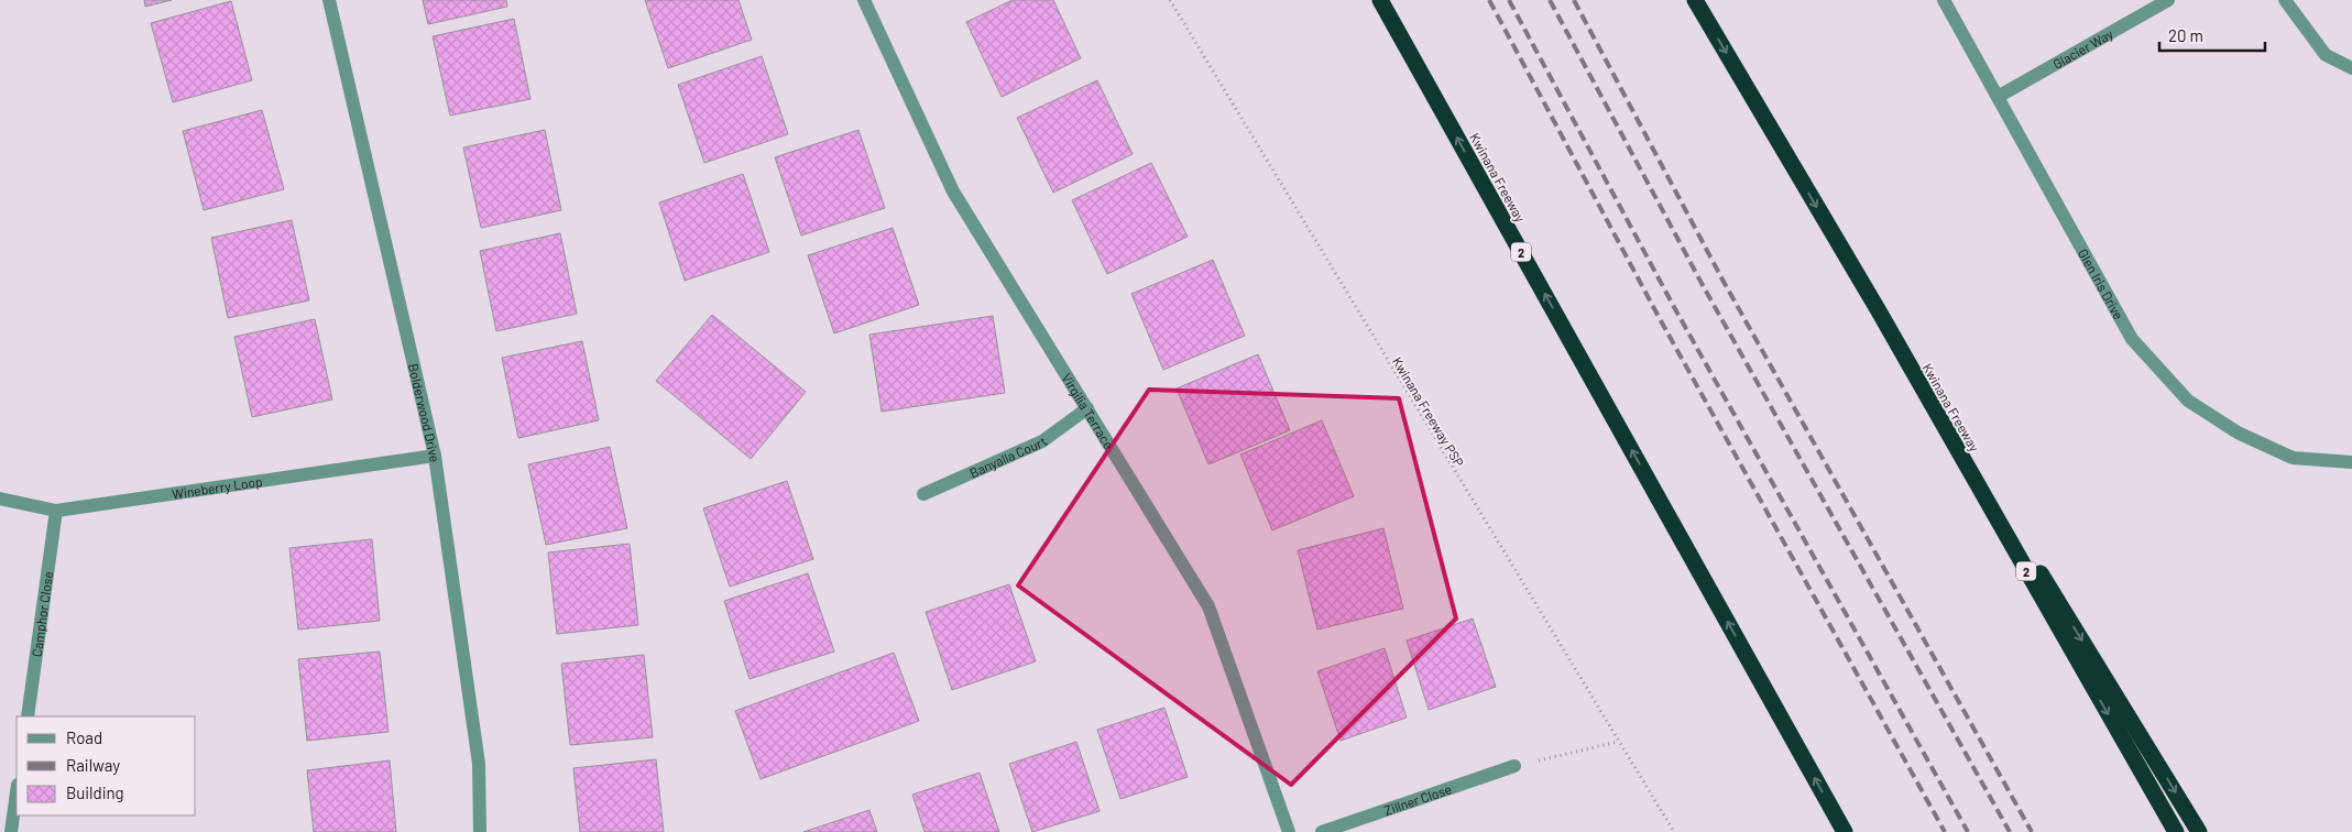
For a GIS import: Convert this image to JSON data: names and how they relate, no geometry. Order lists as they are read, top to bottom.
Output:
{
  "streets": {
    "highway": ["Kwinana Freeway", "2"],
    "street": [
      "Glacier Way",
      "Glen Iris Drive",
      "Virgilia Terrace",
      "Bolderwood Drive",
      "Banyalla Court",
      "Wineberry Loop",
      "Camphor Close",
      "Zillner Close"
    ],
    "path": ["Kwinana Freeway PSP"]
  },
  "crossings": [
    ["Glacier Way", "Glen Iris Drive"],
    ["Virgilia Terrace", "Banyalla Court"],
    ["Bolderwood Drive", "Wineberry Loop"],
    ["Wineberry Loop", "Camphor Close"]
  ],
  "legend": ["Road", "Railway", "Building"],
  "scale_bar": "20 m"
}
